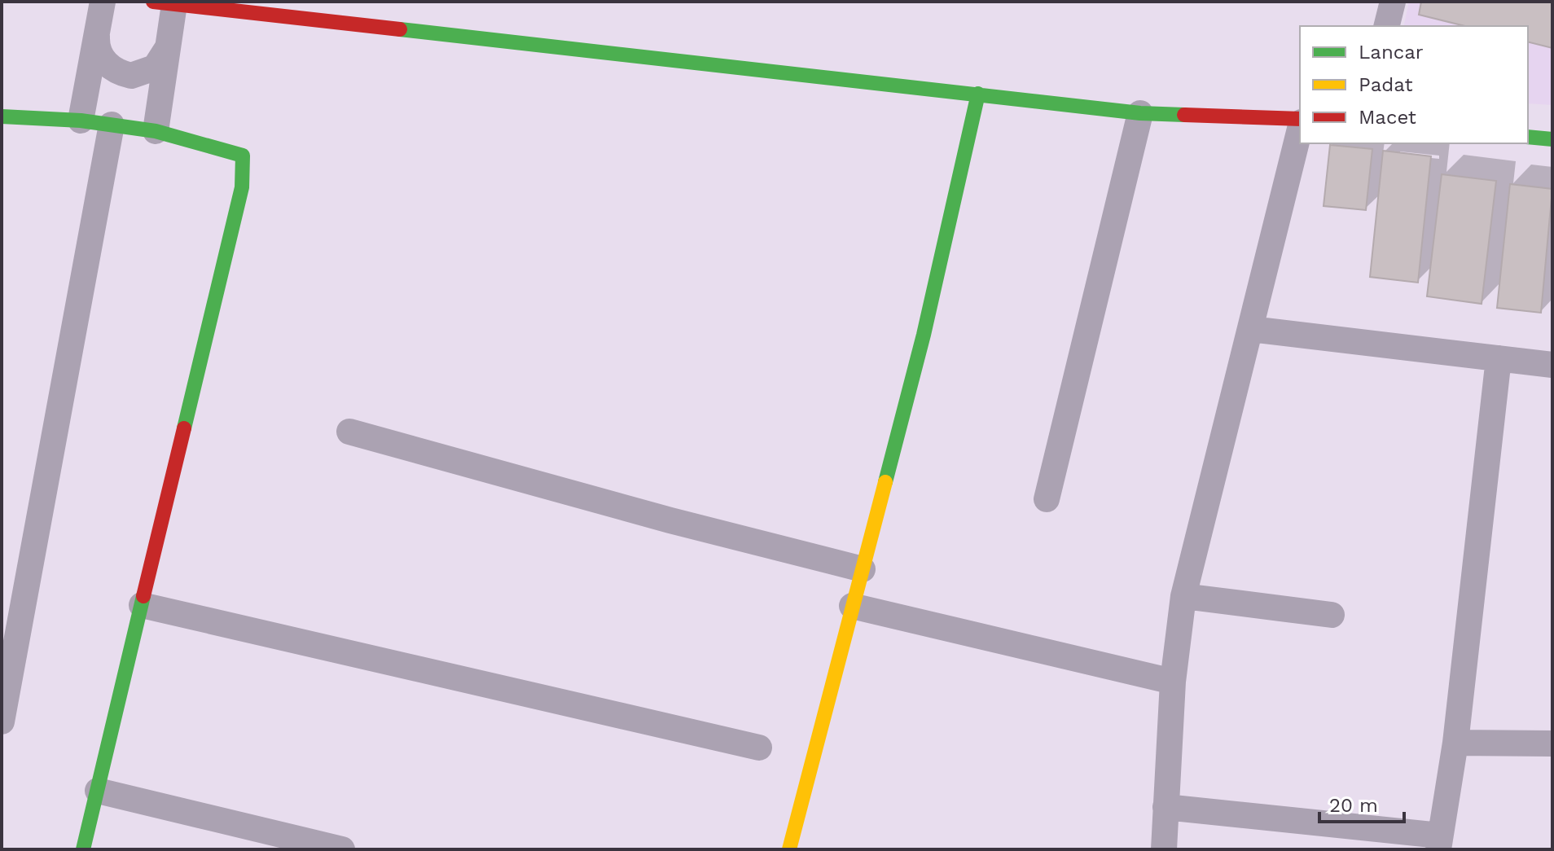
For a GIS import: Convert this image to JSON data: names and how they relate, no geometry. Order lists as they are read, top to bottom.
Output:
{
  "legend": ["Lancar", "Padat", "Macet"],
  "scale_bar": "20 m"
}
